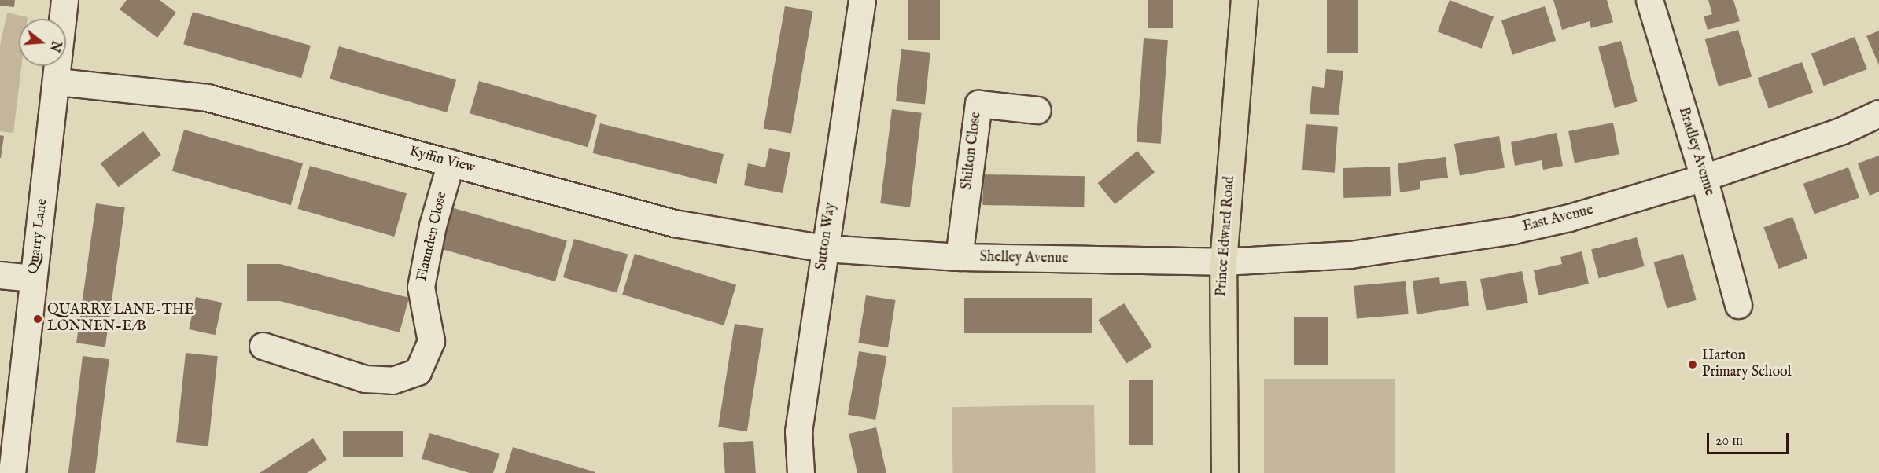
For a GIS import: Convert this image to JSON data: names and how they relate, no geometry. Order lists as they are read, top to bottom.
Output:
{
  "streets": {
    "main road": ["Prince Edward Road"],
    "street": [
      "Shilton Close",
      "Bradley Avenue",
      "Kyffin View",
      "East Avenue",
      "Quarry Lane",
      "Flaunden Close",
      "Sutton Way",
      "Shelley Avenue"
    ]
  },
  "crossings": [
    ["Shilton Close", "Shelley Avenue"],
    ["Bradley Avenue", "East Avenue"],
    ["Kyffin View", "Quarry Lane"],
    ["Kyffin View", "Flaunden Close"],
    ["Kyffin View", "Sutton Way"],
    ["Kyffin View", "Shelley Avenue"],
    ["East Avenue", "Prince Edward Road"],
    ["East Avenue", "Shelley Avenue"],
    ["Sutton Way", "Shelley Avenue"],
    ["Prince Edward Road", "Shelley Avenue"]
  ],
  "places": ["QUARRY LANE-THE LONNEN-E/B", "Harton Primary School"],
  "scale_bar": "20 m",
  "north": "right"
}
